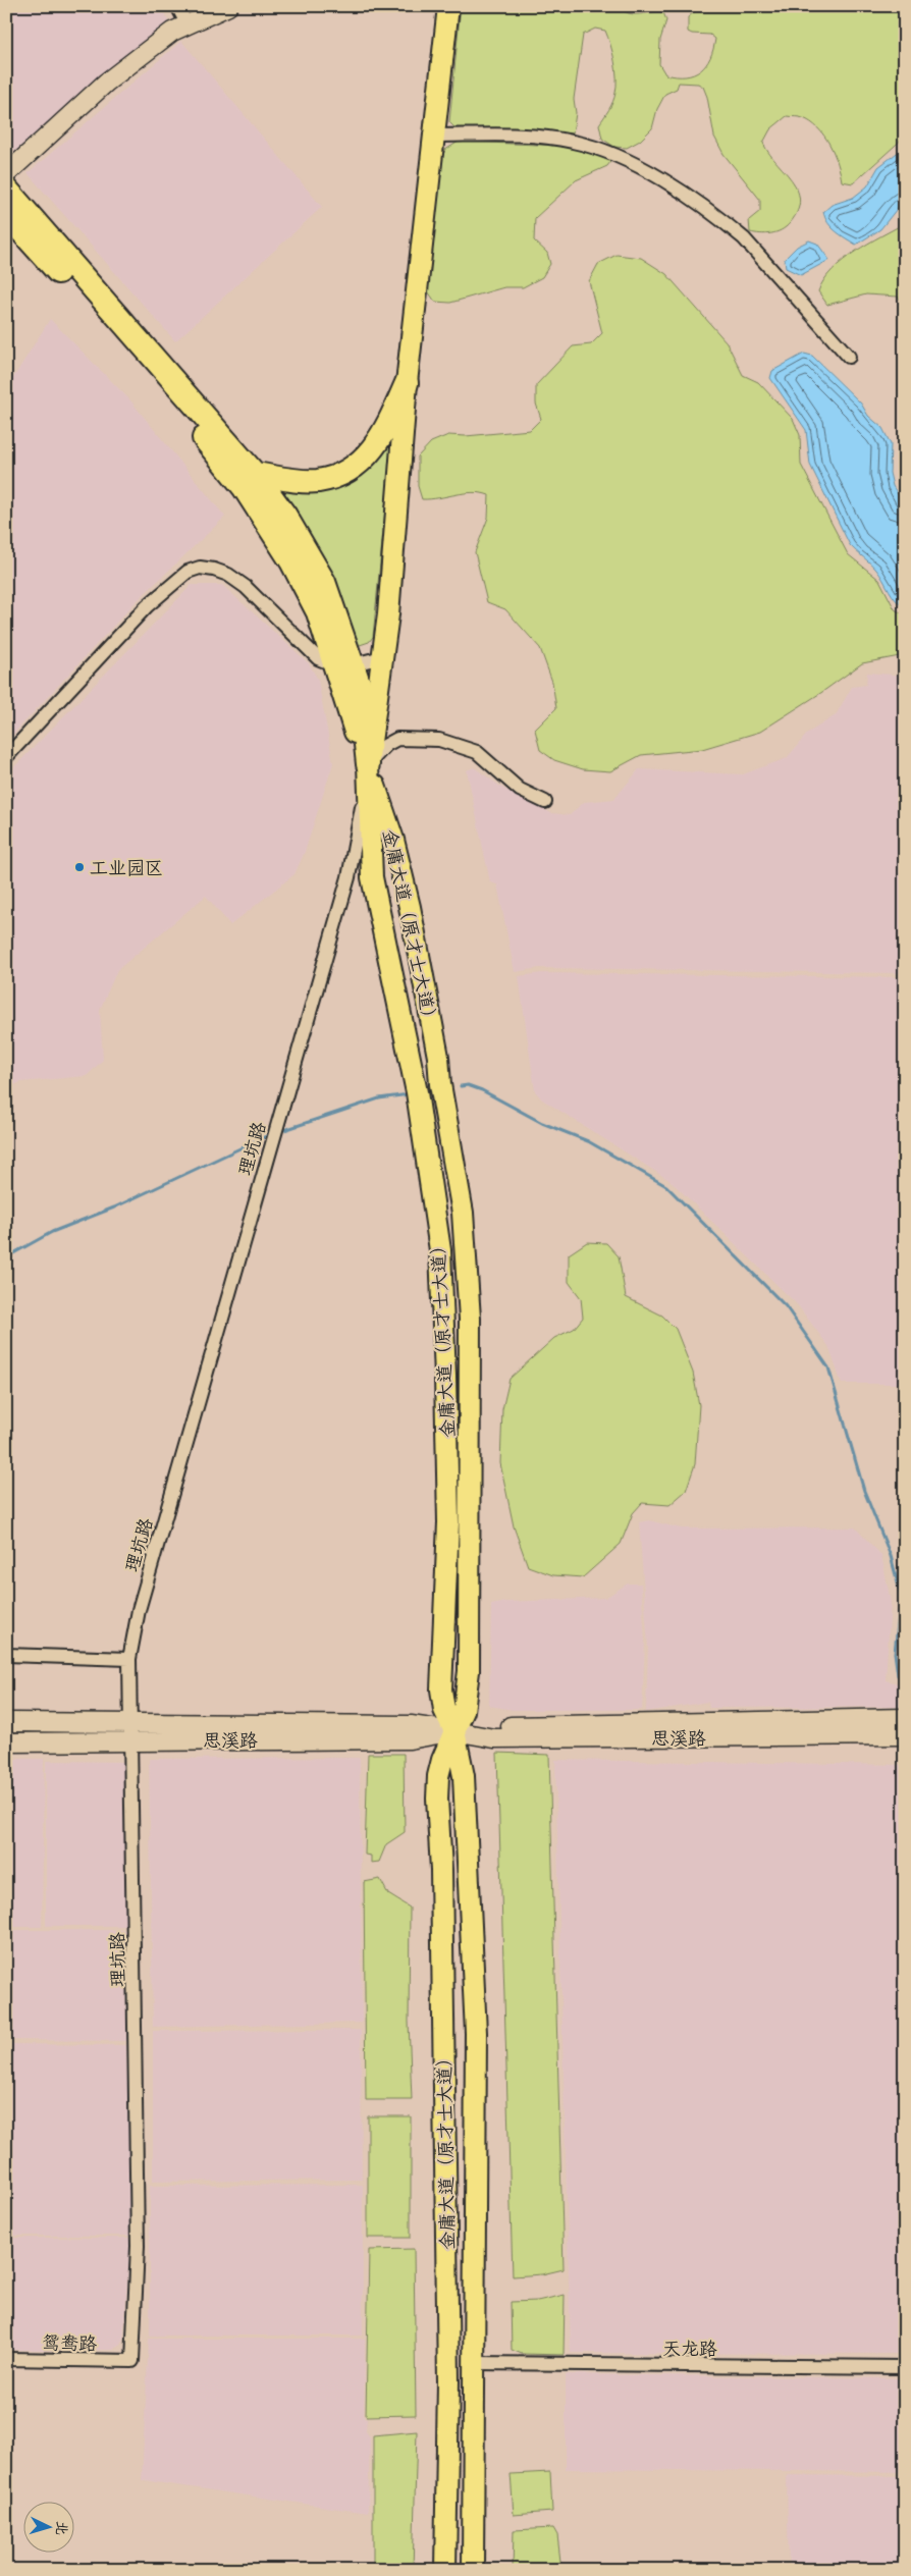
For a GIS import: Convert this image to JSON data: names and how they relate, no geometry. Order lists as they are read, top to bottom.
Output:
{
  "streets": {
    "main road": ["金庸大道（原才士大道）"],
    "street": [
      "理坑路",
      "思溪路",
      "鸳鸯路",
      "天龙路"
    ]
  },
  "crossings": [
    ["金庸大道（原才士大道）", "理坑路"],
    ["金庸大道（原才士大道）", "思溪路"],
    ["金庸大道（原才士大道）", "天龙路"],
    ["理坑路", "思溪路"],
    ["理坑路", "鸳鸯路"]
  ],
  "places": ["工业园区"],
  "north": "right"
}
